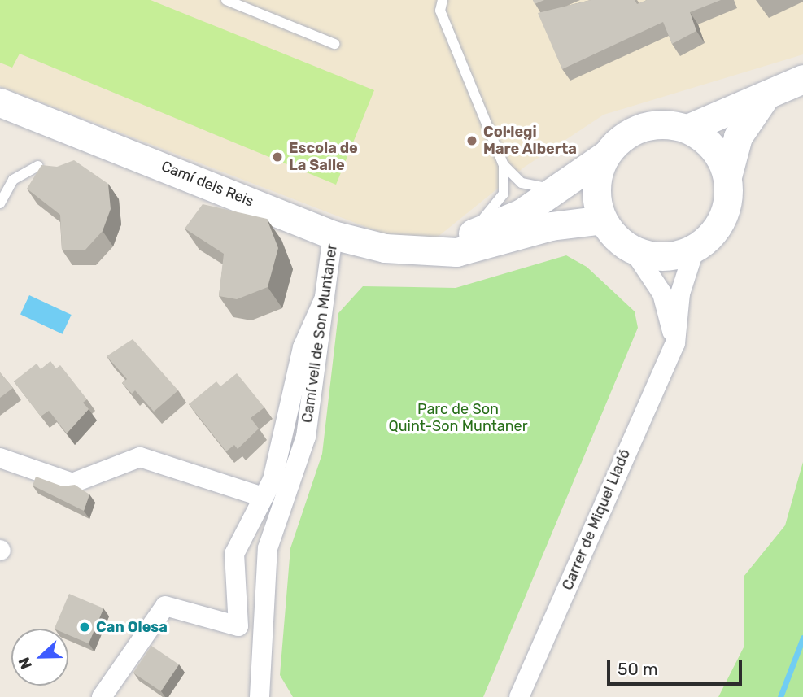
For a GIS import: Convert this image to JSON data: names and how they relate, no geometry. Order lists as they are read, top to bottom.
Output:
{
  "streets": {
    "street": ["Camí dels Reis", "Camí vell de Son Muntaner", "Carrer de Miquel Lladó"]
  },
  "crossings": [
    ["Camí dels Reis", "Camí vell de Son Muntaner"],
    ["Camí dels Reis", "Carrer de Miquel Lladó"]
  ],
  "parks": ["Parc de Son Quint-Son Muntaner"],
  "places": ["Col·legi Mare Alberta", "Escola de La Salle", "Can Olesa"],
  "scale_bar": "50 m",
  "north": "left"
}
